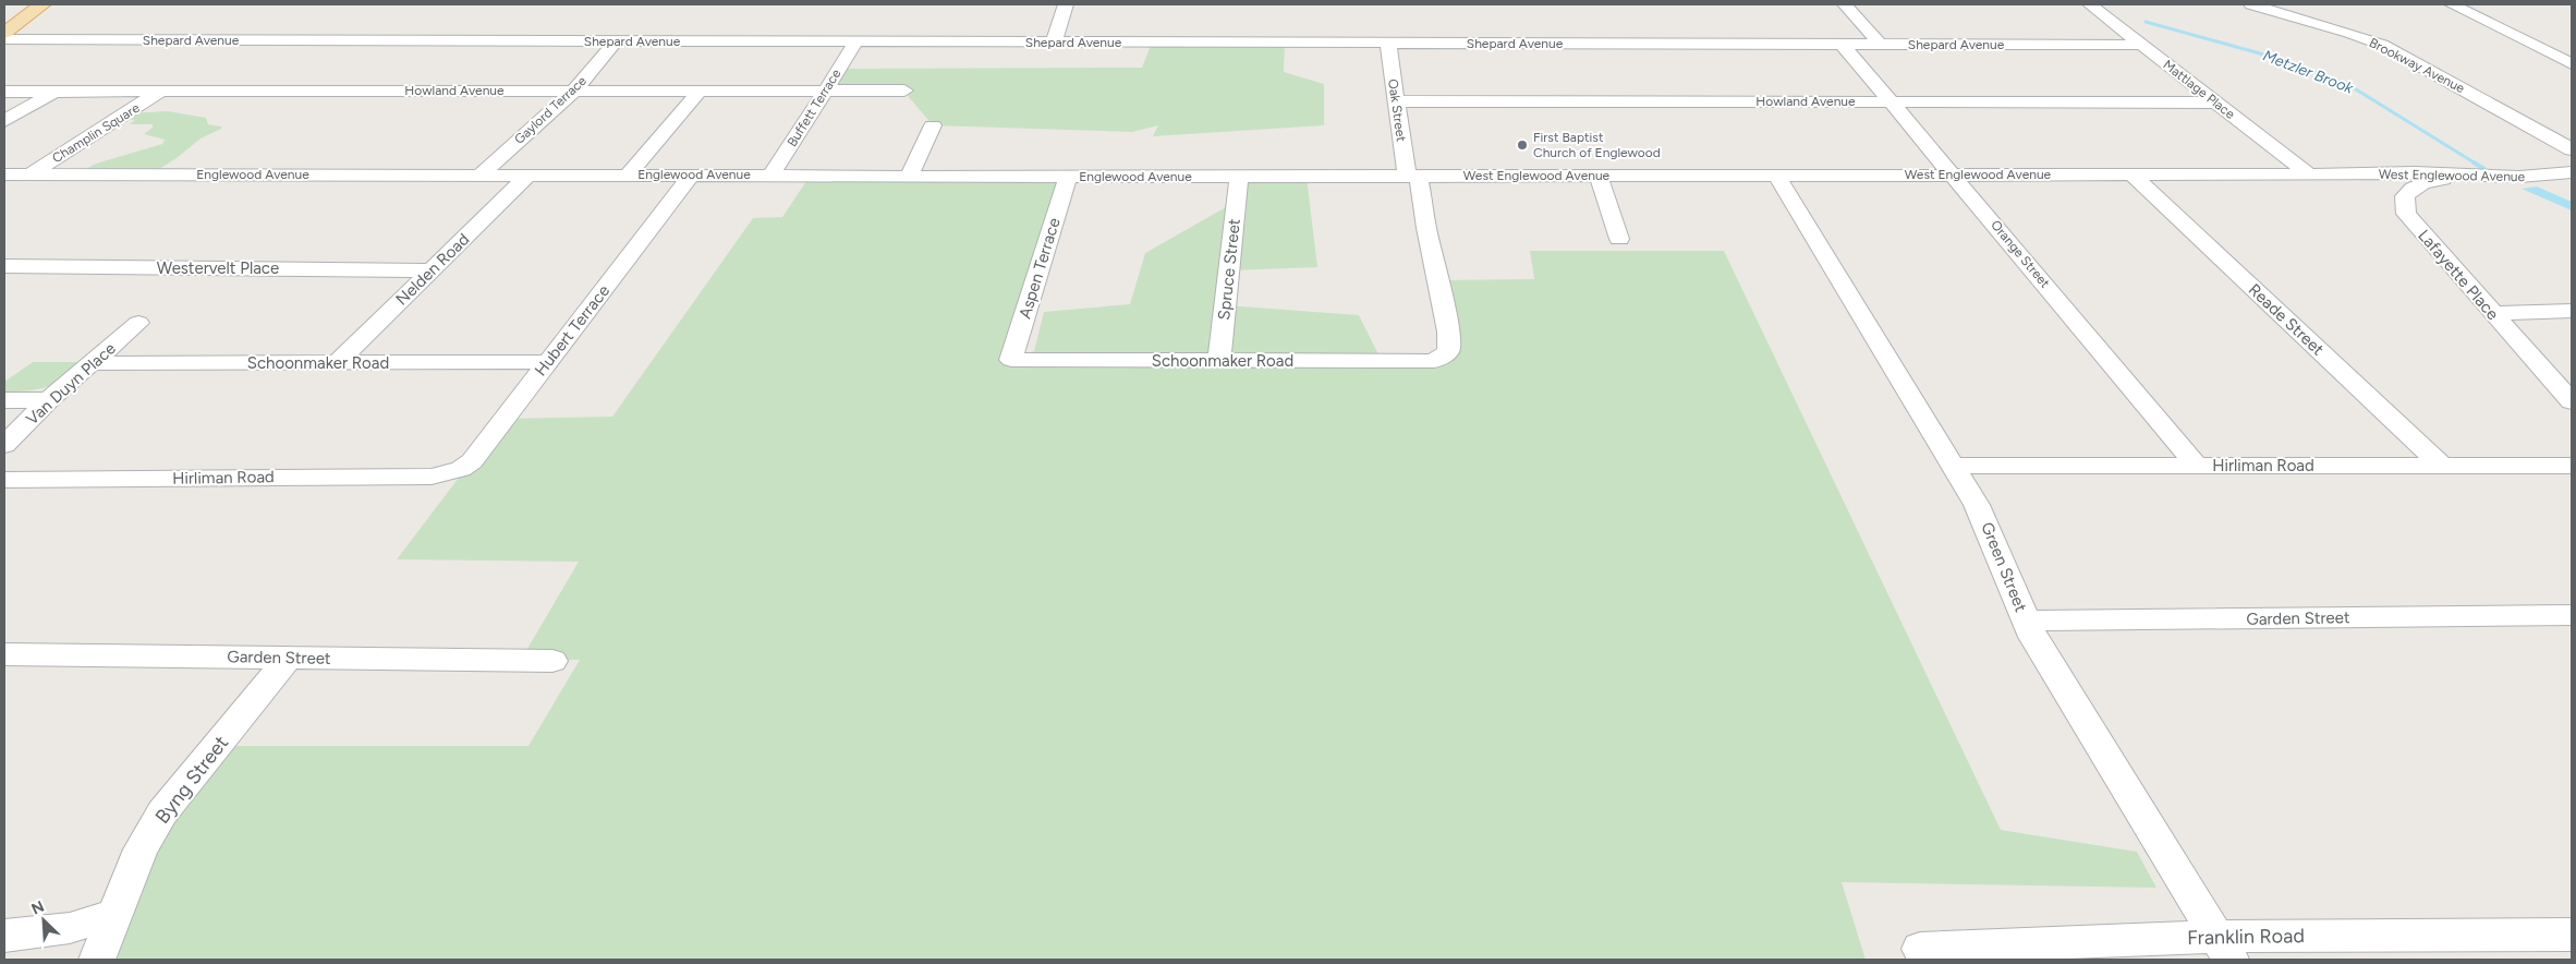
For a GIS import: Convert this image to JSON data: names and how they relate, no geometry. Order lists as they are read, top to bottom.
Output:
{
  "streets": {
    "street": [
      "Shepard Avenue",
      "Brookway Avenue",
      "Mattlage Place",
      "Howland Avenue",
      "Buffett Terrace",
      "Gaylord Terrace",
      "Oak Street",
      "Champlin Square",
      "Englewood Avenue",
      "West Englewood Avenue",
      "Orange Street",
      "Westervelt Place",
      "Aspen Terrace",
      "Nelden Road",
      "Spruce Street",
      "Lafayette Place",
      "Reade Street",
      "Hubert Terrace",
      "Schoonmaker Road",
      "Van Duyn Place",
      "Hirliman Road",
      "Green Street",
      "Garden Street",
      "Byng Street",
      "Franklin Road"
    ]
  },
  "crossings": [
    ["Shepard Avenue", "Mattlage Place"],
    ["Shepard Avenue", "Buffett Terrace"],
    ["Shepard Avenue", "Gaylord Terrace"],
    ["Shepard Avenue", "Oak Street"],
    ["Shepard Avenue", "Orange Street"],
    ["Mattlage Place", "Howland Avenue"],
    ["Mattlage Place", "West Englewood Avenue"],
    ["Howland Avenue", "Buffett Terrace"],
    ["Howland Avenue", "Gaylord Terrace"],
    ["Howland Avenue", "Oak Street"],
    ["Howland Avenue", "Champlin Square"],
    ["Howland Avenue", "Orange Street"],
    ["Buffett Terrace", "Englewood Avenue"],
    ["Gaylord Terrace", "Englewood Avenue"],
    ["Oak Street", "West Englewood Avenue"],
    ["Oak Street", "Schoonmaker Road"],
    ["Champlin Square", "Englewood Avenue"],
    ["Englewood Avenue", "West Englewood Avenue"],
    ["Englewood Avenue", "Aspen Terrace"],
    ["Englewood Avenue", "Nelden Road"],
    ["Englewood Avenue", "Spruce Street"],
    ["Englewood Avenue", "Hubert Terrace"],
    ["West Englewood Avenue", "Orange Street"],
    ["West Englewood Avenue", "Reade Street"],
    ["West Englewood Avenue", "Green Street"],
    ["Orange Street", "Hirliman Road"],
    ["Westervelt Place", "Nelden Road"],
    ["Aspen Terrace", "Schoonmaker Road"],
    ["Nelden Road", "Schoonmaker Road"],
    ["Spruce Street", "Schoonmaker Road"],
    ["Reade Street", "Hirliman Road"],
    ["Hubert Terrace", "Schoonmaker Road"],
    ["Hubert Terrace", "Hirliman Road"],
    ["Schoonmaker Road", "Van Duyn Place"],
    ["Hirliman Road", "Green Street"],
    ["Green Street", "Garden Street"],
    ["Green Street", "Franklin Road"],
    ["Garden Street", "Byng Street"]
  ],
  "water": ["Metzler Brook"],
  "places": ["First Baptist Church of Englewood"],
  "north": "top left"
}
